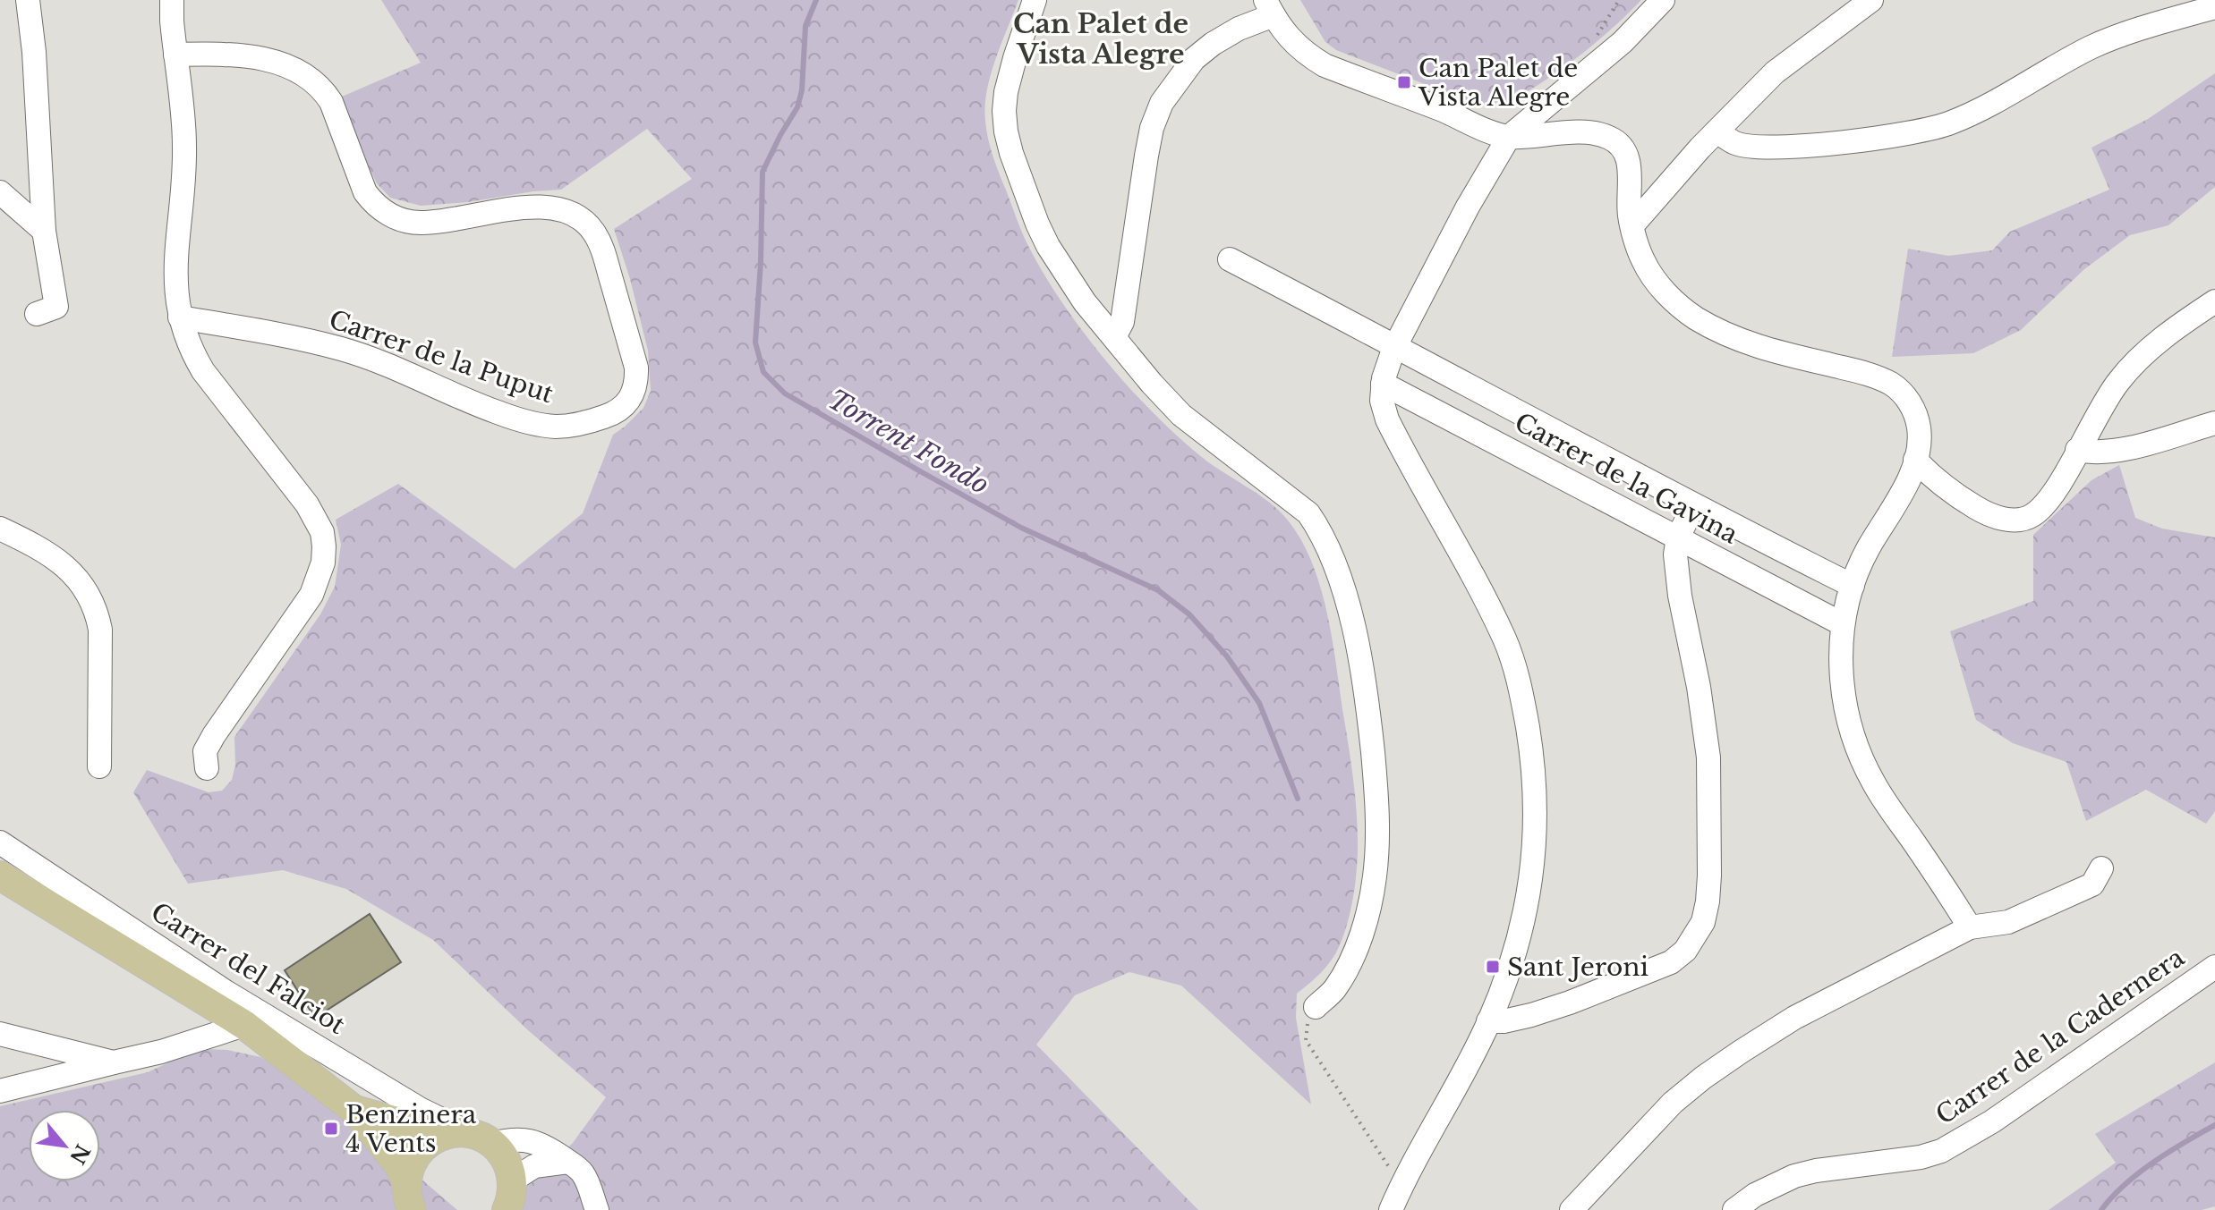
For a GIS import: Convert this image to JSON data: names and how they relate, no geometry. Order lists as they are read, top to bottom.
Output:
{
  "streets": {
    "street": [
      "Carrer de la Puput",
      "Carrer de la Gavina",
      "Carrer del Falciot",
      "Carrer de la Cadernera"
    ]
  },
  "districts": ["Can Palet de Vista Alegre"],
  "water": ["Torrent Fondo"],
  "places": {
    "transit": ["Can Palet de Vista Alegre", "Sant Jeroni", "Benzinera 4 Vents"]
  },
  "north": "bottom right"
}
